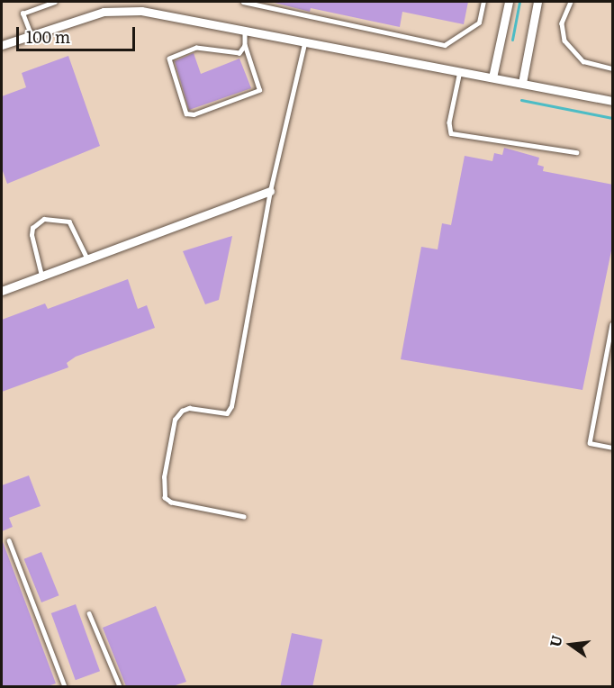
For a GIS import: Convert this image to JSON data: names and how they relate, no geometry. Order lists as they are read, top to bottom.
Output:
{
  "scale_bar": "100 m",
  "north": "left"
}
